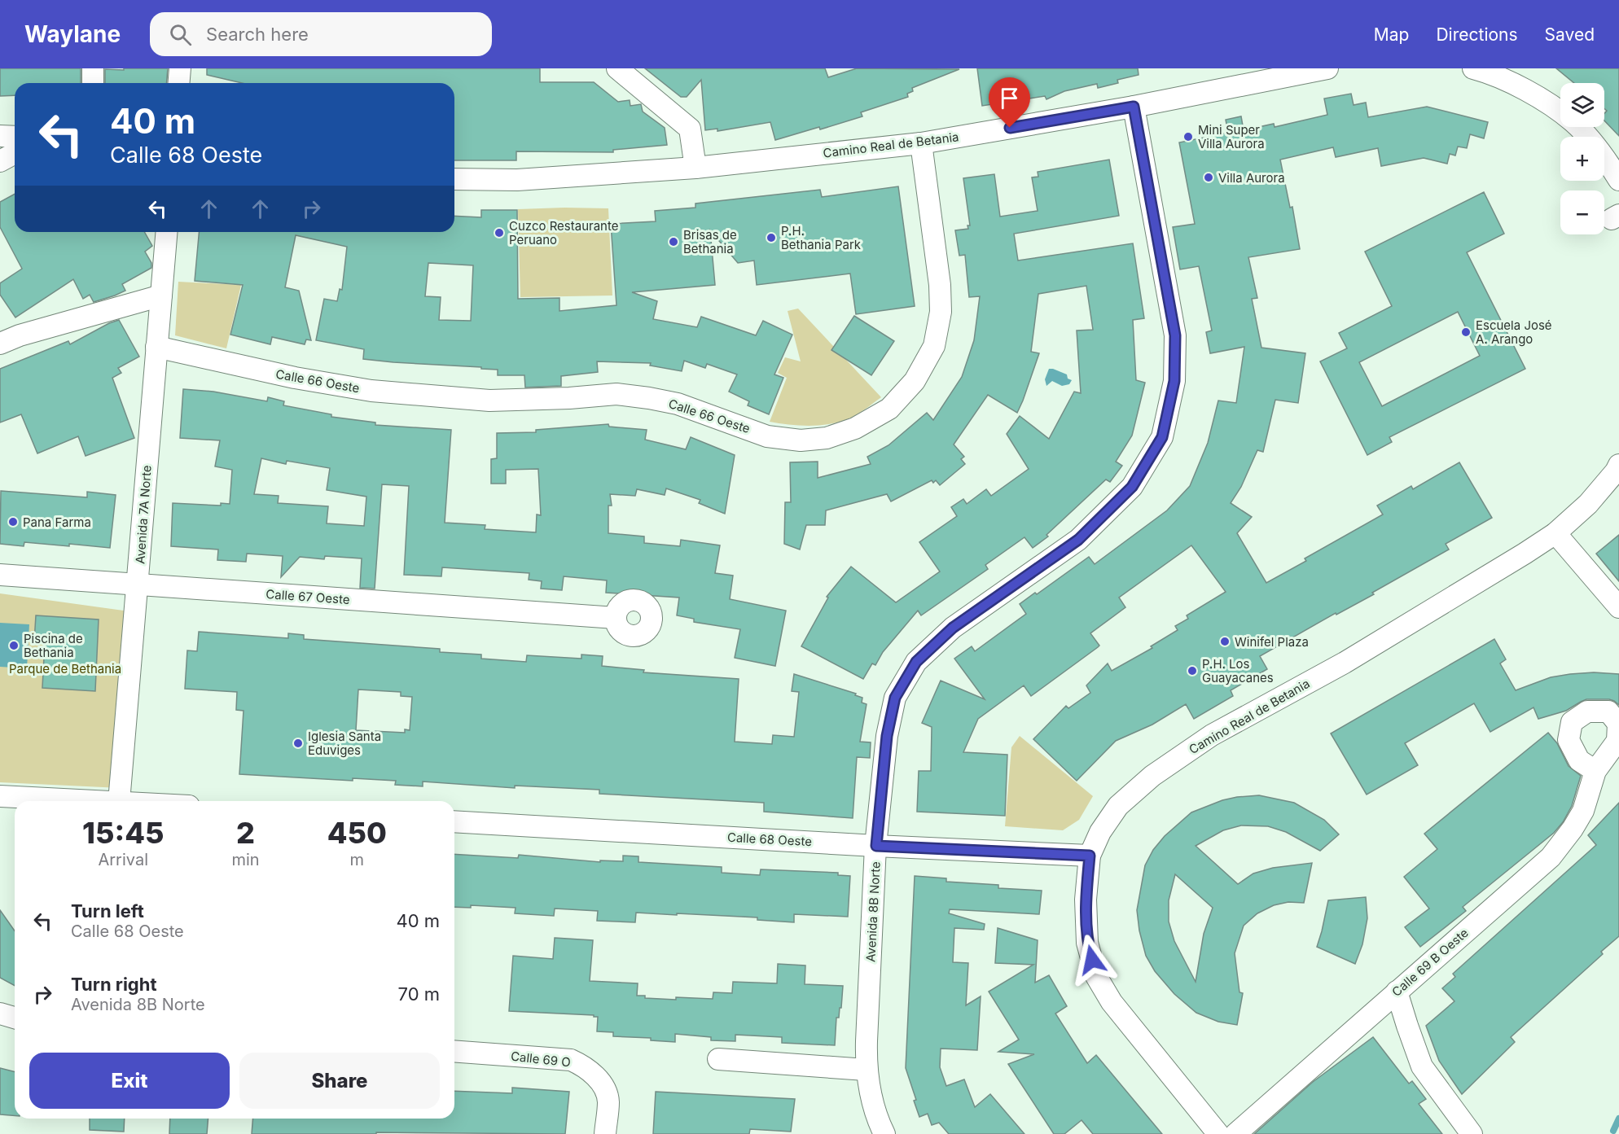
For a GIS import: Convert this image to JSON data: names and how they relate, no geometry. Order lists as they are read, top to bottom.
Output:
{
  "streets": {
    "street": [
      "Camino Real de Betania",
      "Calle 66 Oeste",
      "Avenida 7A Norte",
      "Calle 67 Oeste",
      "Calle 68 Oeste",
      "Avenida 8B Norte",
      "Calle 69 B Oeste",
      "Calle 69 O"
    ]
  },
  "crossings": [
    ["Camino Real de Betania", "Calle 66 Oeste"],
    ["Camino Real de Betania", "Calle 68 Oeste"],
    ["Camino Real de Betania", "Avenida 8B Norte"],
    ["Calle 66 Oeste", "Avenida 7A Norte"],
    ["Avenida 7A Norte", "Calle 67 Oeste"],
    ["Calle 68 Oeste", "Avenida 8B Norte"]
  ],
  "parks": ["Parque de Bethania"],
  "places": [
    "Mini Super Villa Aurora",
    "Villa Aurora",
    "Cuzco Restaurante Peruano",
    "P.H. Bethania Park",
    "Brisas de Bethania",
    "Escuela José A. Arango",
    "Pana Farma",
    "Winifel Plaza",
    "Piscina de Bethania",
    "P.H. Los Guayacanes",
    "Iglesia Santa Eduviges"
  ],
  "page": {
    "header": "Waylane",
    "search": "Search here",
    "nav": ["Map", "Directions", "Saved"],
    "map_buttons": ["+", "−"],
    "turn": ["40 m", "Calle 68 Oeste"],
    "eta": [
      "15:45",
      "Arrival",
      "2",
      "min",
      "450",
      "m"
    ],
    "list": [
      {
        "name": "Turn left",
        "note": "Calle 68 Oeste",
        "value": "40 m"
      },
      {
        "name": "Turn right",
        "note": "Avenida 8B Norte",
        "value": "70 m"
      }
    ],
    "buttons": ["Exit", "Share"]
  }
}
